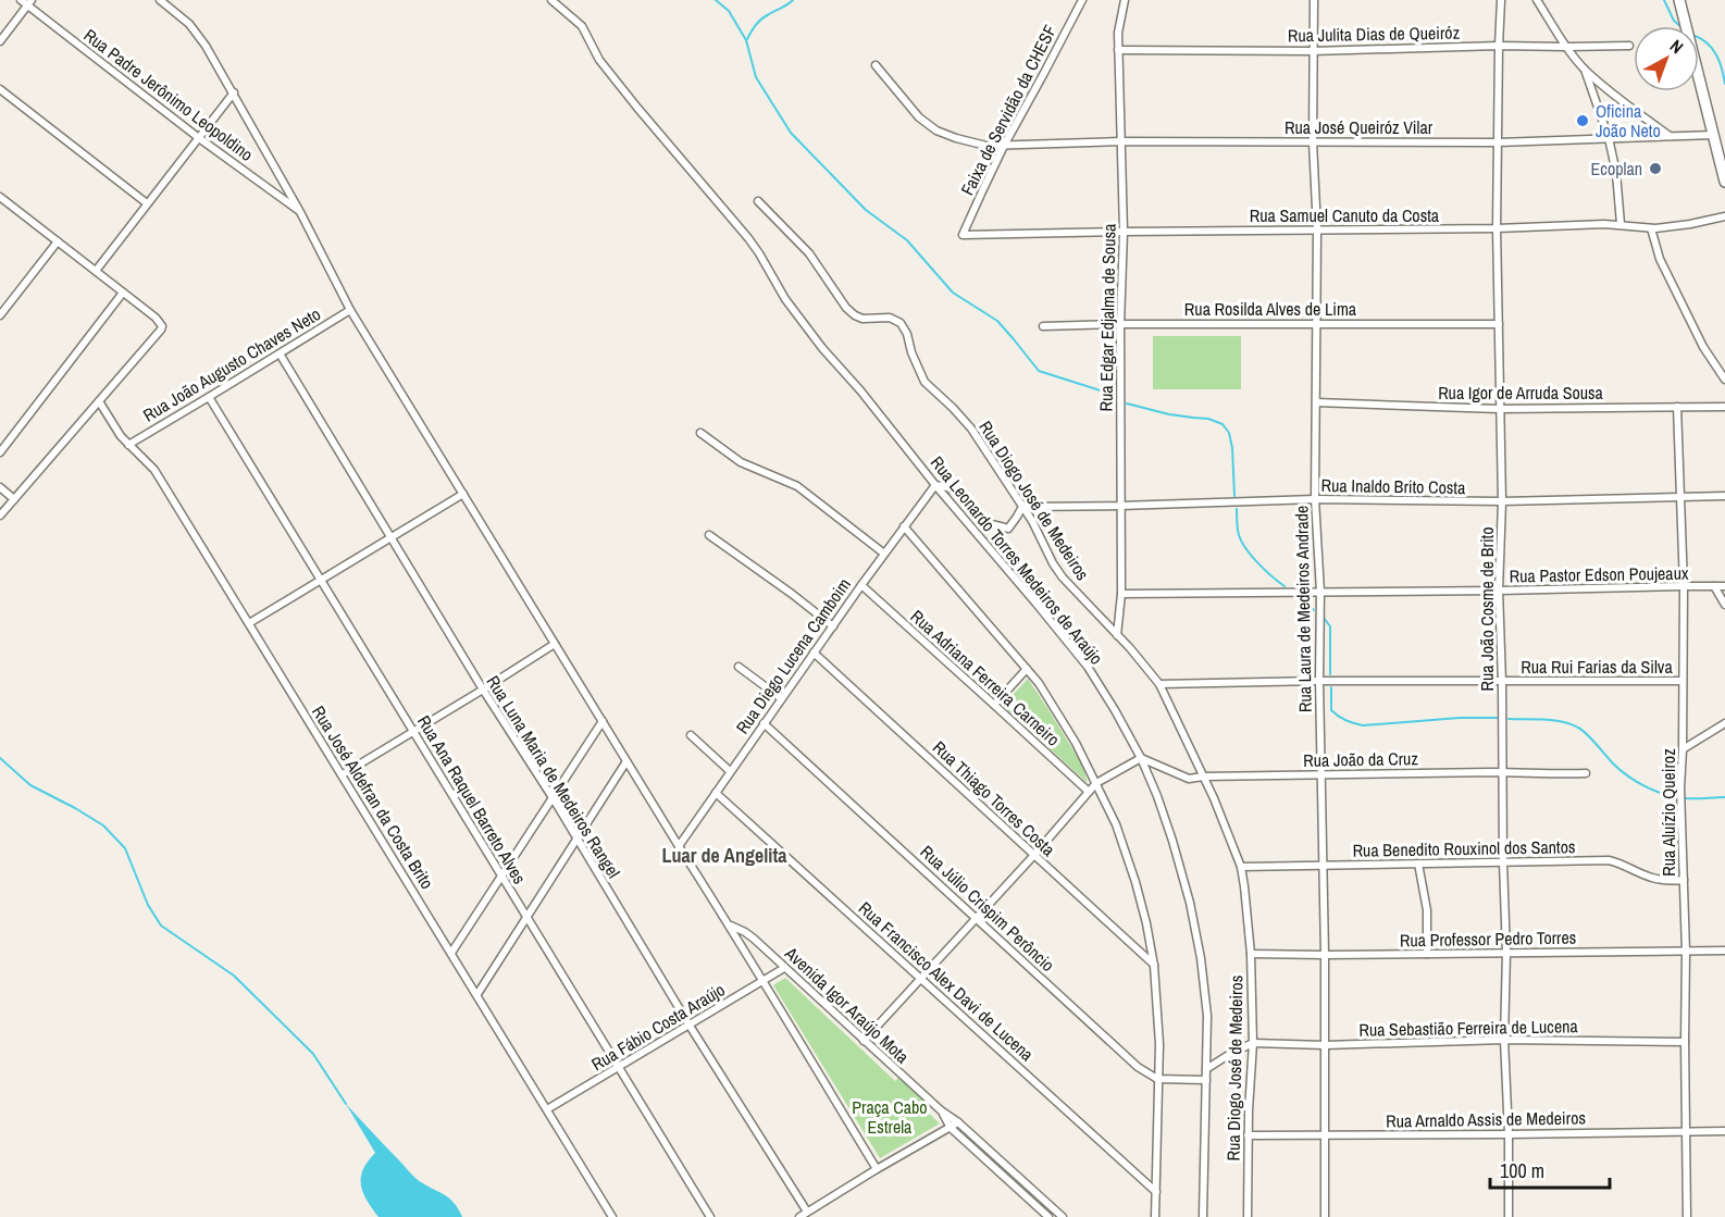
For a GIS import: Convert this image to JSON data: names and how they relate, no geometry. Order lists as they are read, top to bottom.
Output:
{
  "streets": {
    "street": [
      "Rua Julita Dias de Queiróz",
      "Rua Padre Jerônimo Leopoldino",
      "Faixa de Servidão da CHESF",
      "Rua José Queiróz Vilar",
      "Rua Samuel Canuto da Costa",
      "Rua Rosilda Alves de Lima",
      "Rua Edgar Edjalma de Sousa",
      "Rua João Augusto Chaves Neto",
      "Rua Igor de Arruda Sousa",
      "Rua Inaldo Brito Costa",
      "Rua Diogo José de Medeiros",
      "Rua Leonardo Torres Medeiros de Araújo",
      "Rua Pastor Edson Poujeaux",
      "Rua Laura de Medeiros Andrade",
      "Rua João Cosme de Brito",
      "Rua Diego Lucena Camboim",
      "Rua Rui Farias da Silva",
      "Rua Adriana Ferreira Carneiro",
      "Rua João da Cruz",
      "Rua Luna Maria de Medeiros Rangel",
      "Rua José Aldefran da Costa Brito",
      "Rua Thiago Torres Costa",
      "Rua Ana Raquel Barreto Alves",
      "Rua Aluízio Queiroz",
      "Rua Benedito Rouxinol dos Santos",
      "Rua Júlio Crispim Perôncio",
      "Rua Professor Pedro Torres",
      "Rua Francisco Alex Davi de Lucena",
      "Avenida Igor Araújo Mota",
      "Rua Fábio Costa Araújo",
      "Rua Sebastião Ferreira de Lucena",
      "Rua Arnaldo Assis de Medeiros"
    ]
  },
  "crossings": [
    ["Rua Julita Dias de Queiróz", "Rua Edgar Edjalma de Sousa"],
    ["Rua Julita Dias de Queiróz", "Rua Laura de Medeiros Andrade"],
    ["Rua Julita Dias de Queiróz", "Rua João Cosme de Brito"],
    ["Faixa de Servidão da CHESF", "Rua José Queiróz Vilar"],
    ["Faixa de Servidão da CHESF", "Rua Samuel Canuto da Costa"],
    ["Rua José Queiróz Vilar", "Rua Edgar Edjalma de Sousa"],
    ["Rua José Queiróz Vilar", "Rua Laura de Medeiros Andrade"],
    ["Rua José Queiróz Vilar", "Rua João Cosme de Brito"],
    ["Rua Samuel Canuto da Costa", "Rua Edgar Edjalma de Sousa"],
    ["Rua Samuel Canuto da Costa", "Rua Laura de Medeiros Andrade"],
    ["Rua Samuel Canuto da Costa", "Rua João Cosme de Brito"],
    ["Rua Rosilda Alves de Lima", "Rua Edgar Edjalma de Sousa"],
    ["Rua Rosilda Alves de Lima", "Rua Laura de Medeiros Andrade"],
    ["Rua Rosilda Alves de Lima", "Rua João Cosme de Brito"],
    ["Rua Edgar Edjalma de Sousa", "Rua Inaldo Brito Costa"],
    ["Rua Edgar Edjalma de Sousa", "Rua Diogo José de Medeiros"],
    ["Rua Edgar Edjalma de Sousa", "Rua Pastor Edson Poujeaux"],
    ["Rua João Augusto Chaves Neto", "Rua Luna Maria de Medeiros Rangel"],
    ["Rua João Augusto Chaves Neto", "Rua José Aldefran da Costa Brito"],
    ["Rua João Augusto Chaves Neto", "Rua Ana Raquel Barreto Alves"],
    ["Rua Igor de Arruda Sousa", "Rua Laura de Medeiros Andrade"],
    ["Rua Igor de Arruda Sousa", "Rua João Cosme de Brito"],
    ["Rua Igor de Arruda Sousa", "Rua Aluízio Queiroz"],
    ["Rua Inaldo Brito Costa", "Rua Diogo José de Medeiros"],
    ["Rua Inaldo Brito Costa", "Rua Laura de Medeiros Andrade"],
    ["Rua Inaldo Brito Costa", "Rua João Cosme de Brito"],
    ["Rua Inaldo Brito Costa", "Rua Aluízio Queiroz"],
    ["Rua Diogo José de Medeiros", "Rua Rui Farias da Silva"],
    ["Rua Diogo José de Medeiros", "Rua João da Cruz"],
    ["Rua Diogo José de Medeiros", "Rua Benedito Rouxinol dos Santos"],
    ["Rua Diogo José de Medeiros", "Rua Professor Pedro Torres"],
    ["Rua Diogo José de Medeiros", "Rua Sebastião Ferreira de Lucena"],
    ["Rua Diogo José de Medeiros", "Rua Arnaldo Assis de Medeiros"],
    ["Rua Leonardo Torres Medeiros de Araújo", "Rua Diego Lucena Camboim"],
    ["Rua Leonardo Torres Medeiros de Araújo", "Rua João da Cruz"],
    ["Rua Pastor Edson Poujeaux", "Rua Laura de Medeiros Andrade"],
    ["Rua Pastor Edson Poujeaux", "Rua João Cosme de Brito"],
    ["Rua Pastor Edson Poujeaux", "Rua Aluízio Queiroz"],
    ["Rua Laura de Medeiros Andrade", "Rua Rui Farias da Silva"],
    ["Rua Laura de Medeiros Andrade", "Rua João da Cruz"],
    ["Rua Laura de Medeiros Andrade", "Rua Benedito Rouxinol dos Santos"],
    ["Rua Laura de Medeiros Andrade", "Rua Professor Pedro Torres"],
    ["Rua Laura de Medeiros Andrade", "Rua Sebastião Ferreira de Lucena"],
    ["Rua Laura de Medeiros Andrade", "Rua Arnaldo Assis de Medeiros"],
    ["Rua João Cosme de Brito", "Rua Rui Farias da Silva"],
    ["Rua João Cosme de Brito", "Rua João da Cruz"],
    ["Rua João Cosme de Brito", "Rua Benedito Rouxinol dos Santos"],
    ["Rua João Cosme de Brito", "Rua Professor Pedro Torres"],
    ["Rua João Cosme de Brito", "Rua Sebastião Ferreira de Lucena"],
    ["Rua João Cosme de Brito", "Rua Arnaldo Assis de Medeiros"],
    ["Rua Diego Lucena Camboim", "Rua Adriana Ferreira Carneiro"],
    ["Rua Diego Lucena Camboim", "Rua Thiago Torres Costa"],
    ["Rua Diego Lucena Camboim", "Rua Júlio Crispim Perôncio"],
    ["Rua Diego Lucena Camboim", "Rua Francisco Alex Davi de Lucena"],
    ["Rua Rui Farias da Silva", "Rua Aluízio Queiroz"],
    ["Rua Luna Maria de Medeiros Rangel", "Rua Fábio Costa Araújo"],
    ["Rua José Aldefran da Costa Brito", "Rua Fábio Costa Araújo"],
    ["Rua Ana Raquel Barreto Alves", "Rua Fábio Costa Araújo"],
    ["Rua Aluízio Queiroz", "Rua Benedito Rouxinol dos Santos"],
    ["Rua Aluízio Queiroz", "Rua Professor Pedro Torres"],
    ["Rua Aluízio Queiroz", "Rua Sebastião Ferreira de Lucena"],
    ["Rua Aluízio Queiroz", "Rua Arnaldo Assis de Medeiros"],
    ["Avenida Igor Araújo Mota", "Rua Fábio Costa Araújo"]
  ],
  "districts": ["Luar de Angelita"],
  "parks": ["Praça Cabo Estrela"],
  "places": ["Oficina João Neto", "Ecoplan"],
  "scale_bar": "100 m",
  "north": "top right"
}
